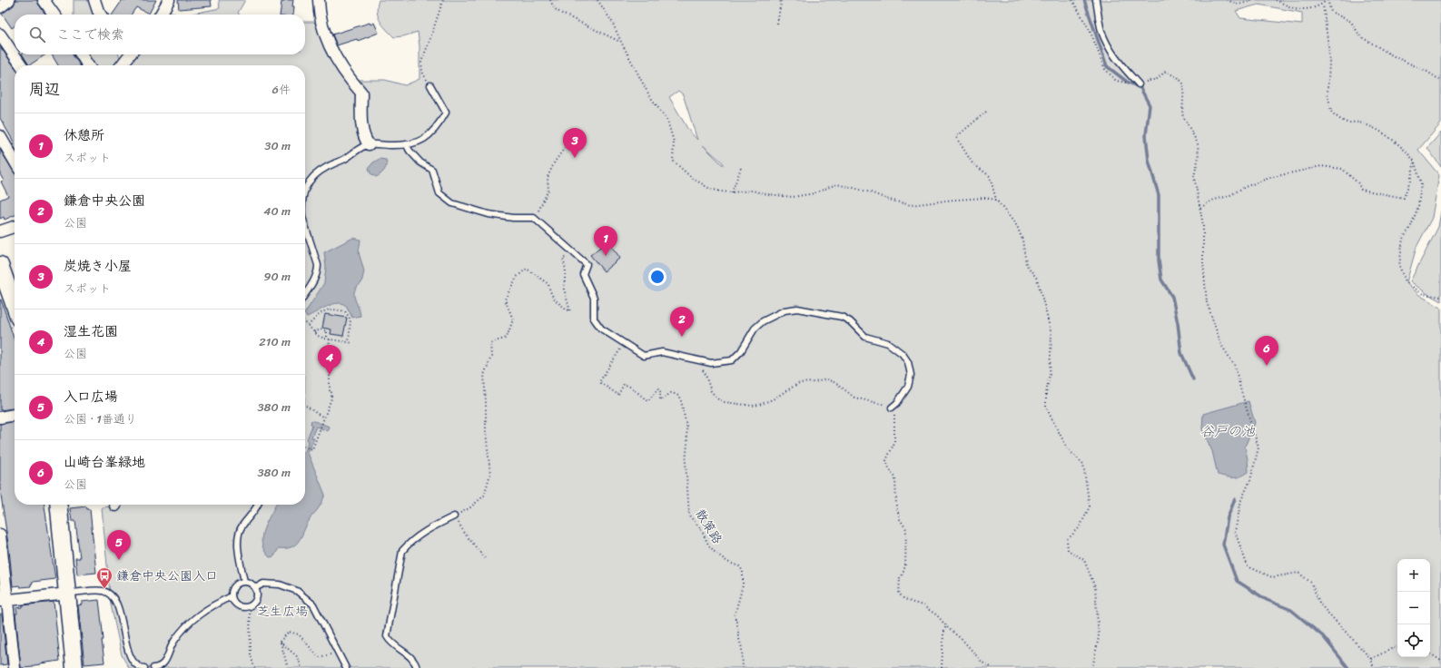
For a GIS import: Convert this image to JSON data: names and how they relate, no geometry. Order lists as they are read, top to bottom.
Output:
{
  "streets": {
    "path": ["散策路"]
  },
  "water": ["谷戸の池"],
  "parks": ["芝生広場"],
  "places": {
    "bus stop": ["鎌倉中央公園入口"]
  },
  "page": {
    "search": "ここで検索",
    "heading": ["周辺", "6件"],
    "list": [
      {
        "mark": "1",
        "name": "休憩所",
        "note": "スポット",
        "value": "30 m"
      },
      {
        "mark": "2",
        "name": "鎌倉中央公園",
        "note": "公園",
        "value": "40 m"
      },
      {
        "mark": "3",
        "name": "炭焼き小屋",
        "note": "スポット",
        "value": "90 m"
      },
      {
        "mark": "4",
        "name": "湿生花園",
        "note": "公園",
        "value": "210 m"
      },
      {
        "mark": "5",
        "name": "入口広場",
        "note": "公園 · 1番通り",
        "value": "380 m"
      },
      {
        "mark": "6",
        "name": "山崎台峯緑地",
        "note": "公園",
        "value": "380 m"
      }
    ],
    "pins": [
      "3",
      "1",
      "2",
      "6",
      "4",
      "5"
    ],
    "map_buttons": ["+", "−"]
  }
}
